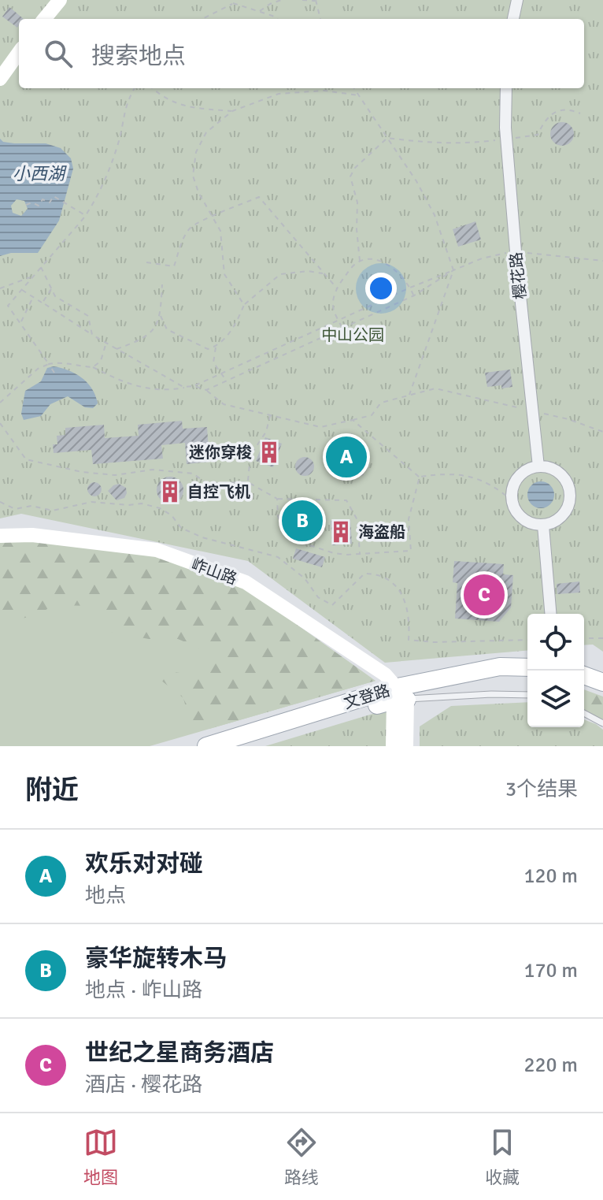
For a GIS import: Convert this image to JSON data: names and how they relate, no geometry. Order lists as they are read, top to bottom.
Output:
{
  "streets": {
    "main road": ["文登路"],
    "street": ["樱花路", "岞山路"]
  },
  "crossings": [
    ["岞山路", "文登路"]
  ],
  "water": ["小西湖"],
  "parks": ["中山公园"],
  "places": {
    "building": ["迷你穿梭", "自控飞机", "海盗船"]
  },
  "page": {
    "search": "搜索地点",
    "pins": ["A", "B", "C"],
    "heading": ["附近", "3个结果"],
    "list": [
      {
        "mark": "A",
        "name": "欢乐对对碰",
        "note": "地点",
        "value": "120 m"
      },
      {
        "mark": "B",
        "name": "豪华旋转木马",
        "note": "地点 · 岞山路",
        "value": "170 m"
      },
      {
        "mark": "C",
        "name": "世纪之星商务酒店",
        "note": "酒店 · 樱花路",
        "value": "220 m"
      }
    ],
    "nav": ["地图", "路线", "收藏"]
  }
}
